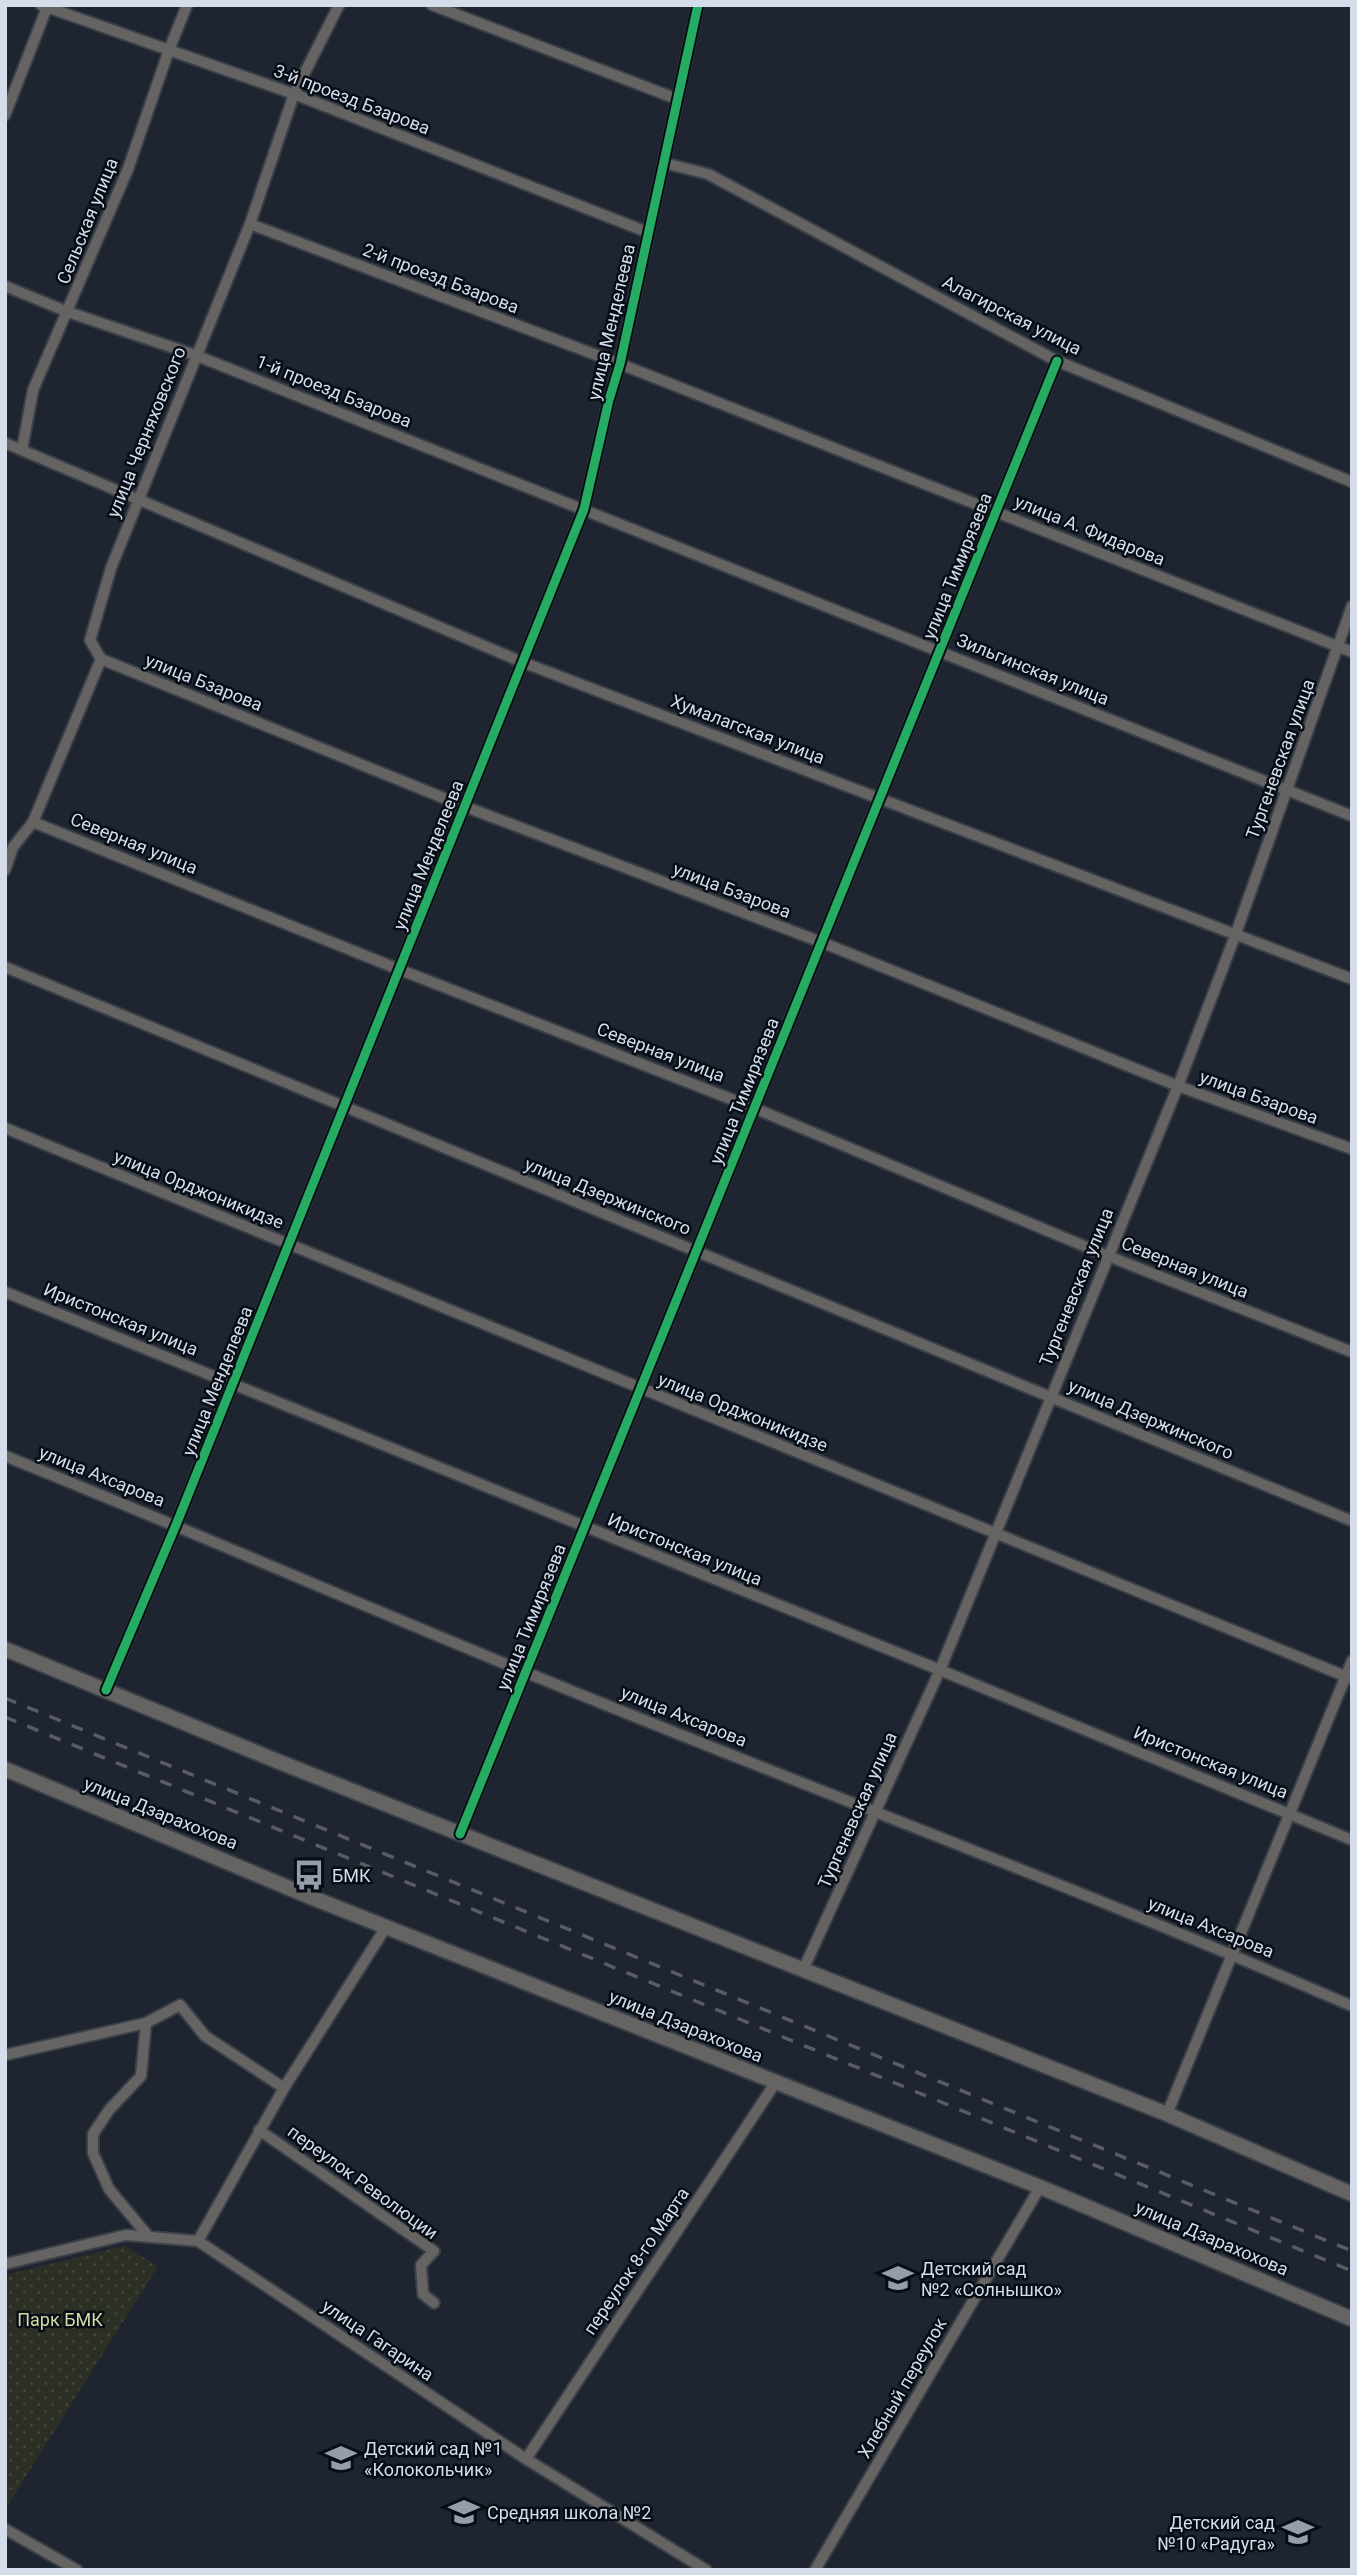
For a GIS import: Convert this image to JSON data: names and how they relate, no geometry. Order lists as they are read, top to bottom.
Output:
{
  "streets": {
    "street": [
      "3-й проезд Бзарова",
      "Сельская улица",
      "2-й проезд Бзарова",
      "Алагирская улица",
      "улица Менделеева",
      "1-й проезд Бзарова",
      "улица Черняховского",
      "улица А. Фидарова",
      "улица Тимирязева",
      "Зильгинская улица",
      "улица Бзарова",
      "Хумалагская улица",
      "Тургеневская улица",
      "Северная улица",
      "улица Орджоникидзе",
      "улица Дзержинского",
      "Иристонская улица",
      "улица Ахсарова",
      "улица Дзарахохова",
      "переулок Революции",
      "переулок 8-го Марта",
      "улица Гагарина",
      "Хлебный переулок"
    ]
  },
  "crossings": [
    ["3-й проезд Бзарова", "Сельская улица"],
    ["3-й проезд Бзарова", "улица Менделеева"],
    ["3-й проезд Бзарова", "улица Черняховского"],
    ["Сельская улица", "1-й проезд Бзарова"],
    ["Сельская улица", "Хумалагская улица"],
    ["2-й проезд Бзарова", "улица Менделеева"],
    ["2-й проезд Бзарова", "улица Черняховского"],
    ["2-й проезд Бзарова", "улица А. Фидарова"],
    ["Алагирская улица", "улица Менделеева"],
    ["Алагирская улица", "улица Тимирязева"],
    ["улица Менделеева", "1-й проезд Бзарова"],
    ["улица Менделеева", "улица А. Фидарова"],
    ["улица Менделеева", "Зильгинская улица"],
    ["улица Менделеева", "улица Бзарова"],
    ["улица Менделеева", "Хумалагская улица"],
    ["улица Менделеева", "Северная улица"],
    ["улица Менделеева", "улица Орджоникидзе"],
    ["улица Менделеева", "улица Дзержинского"],
    ["улица Менделеева", "Иристонская улица"],
    ["улица Менделеева", "улица Ахсарова"],
    ["1-й проезд Бзарова", "улица Черняховского"],
    ["1-й проезд Бзарова", "Зильгинская улица"],
    ["улица Черняховского", "улица Бзарова"],
    ["улица Черняховского", "Хумалагская улица"],
    ["улица А. Фидарова", "улица Тимирязева"],
    ["улица А. Фидарова", "Тургеневская улица"],
    ["улица Тимирязева", "Зильгинская улица"],
    ["улица Тимирязева", "улица Бзарова"],
    ["улица Тимирязева", "Хумалагская улица"],
    ["улица Тимирязева", "Северная улица"],
    ["улица Тимирязева", "улица Орджоникидзе"],
    ["улица Тимирязева", "улица Дзержинского"],
    ["улица Тимирязева", "Иристонская улица"],
    ["улица Тимирязева", "улица Ахсарова"],
    ["Зильгинская улица", "Тургеневская улица"],
    ["улица Бзарова", "Тургеневская улица"],
    ["Хумалагская улица", "Тургеневская улица"],
    ["Тургеневская улица", "Северная улица"],
    ["Тургеневская улица", "улица Орджоникидзе"],
    ["Тургеневская улица", "улица Дзержинского"],
    ["Тургеневская улица", "Иристонская улица"],
    ["Тургеневская улица", "улица Ахсарова"],
    ["улица Дзарахохова", "переулок Революции"],
    ["улица Дзарахохова", "переулок 8-го Марта"],
    ["улица Дзарахохова", "Хлебный переулок"],
    ["переулок Революции", "улица Гагарина"],
    ["переулок 8-го Марта", "улица Гагарина"]
  ],
  "parks": ["Парк БМК"],
  "places": {
    "bus stop": ["БМК"],
    "school or university": [
      "Детский сад №2 «Солнышко»",
      "Детский сад №1 «Колокольчик»",
      "Средняя школа №2",
      "Детский сад №10 «Радуга»"
    ]
  }
}
